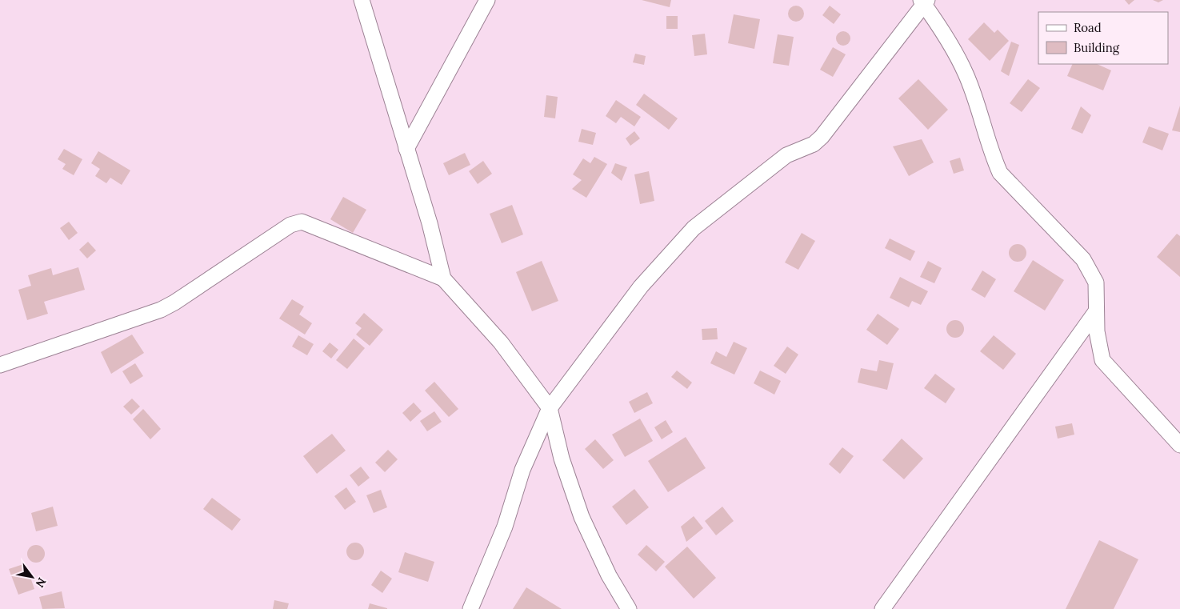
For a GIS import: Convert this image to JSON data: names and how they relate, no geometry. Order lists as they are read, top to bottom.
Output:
{
  "legend": ["Road", "Building"],
  "north": "bottom right"
}
